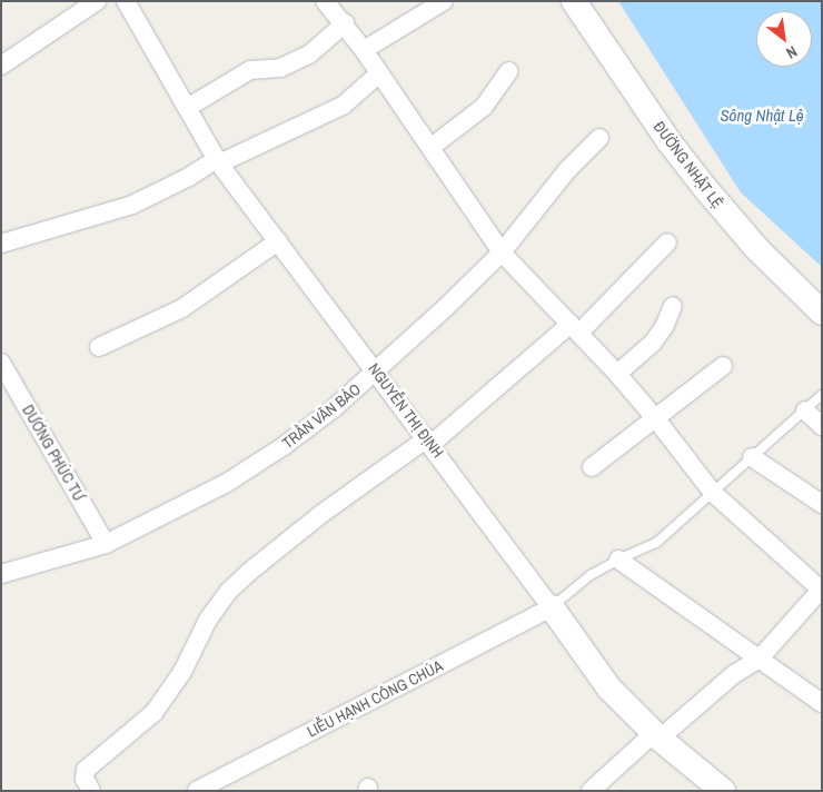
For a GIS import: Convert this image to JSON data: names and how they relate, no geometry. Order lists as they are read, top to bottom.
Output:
{
  "streets": {
    "street": [
      "ĐƯỜNG NHẬT LỆ",
      "NGUYỄN THỊ ĐỊNH",
      "TRẦN VĂN BẢO",
      "DƯƠNG PHÚC TƯ",
      "LIỄU HẠNH CÔNG CHÚA"
    ]
  },
  "crossings": [
    ["NGUYỄN THỊ ĐỊNH", "TRẦN VĂN BẢO"],
    ["NGUYỄN THỊ ĐỊNH", "LIỄU HẠNH CÔNG CHÚA"],
    ["TRẦN VĂN BẢO", "DƯƠNG PHÚC TƯ"]
  ],
  "water": ["Sông Nhật Lệ"],
  "north": "bottom right"
}
